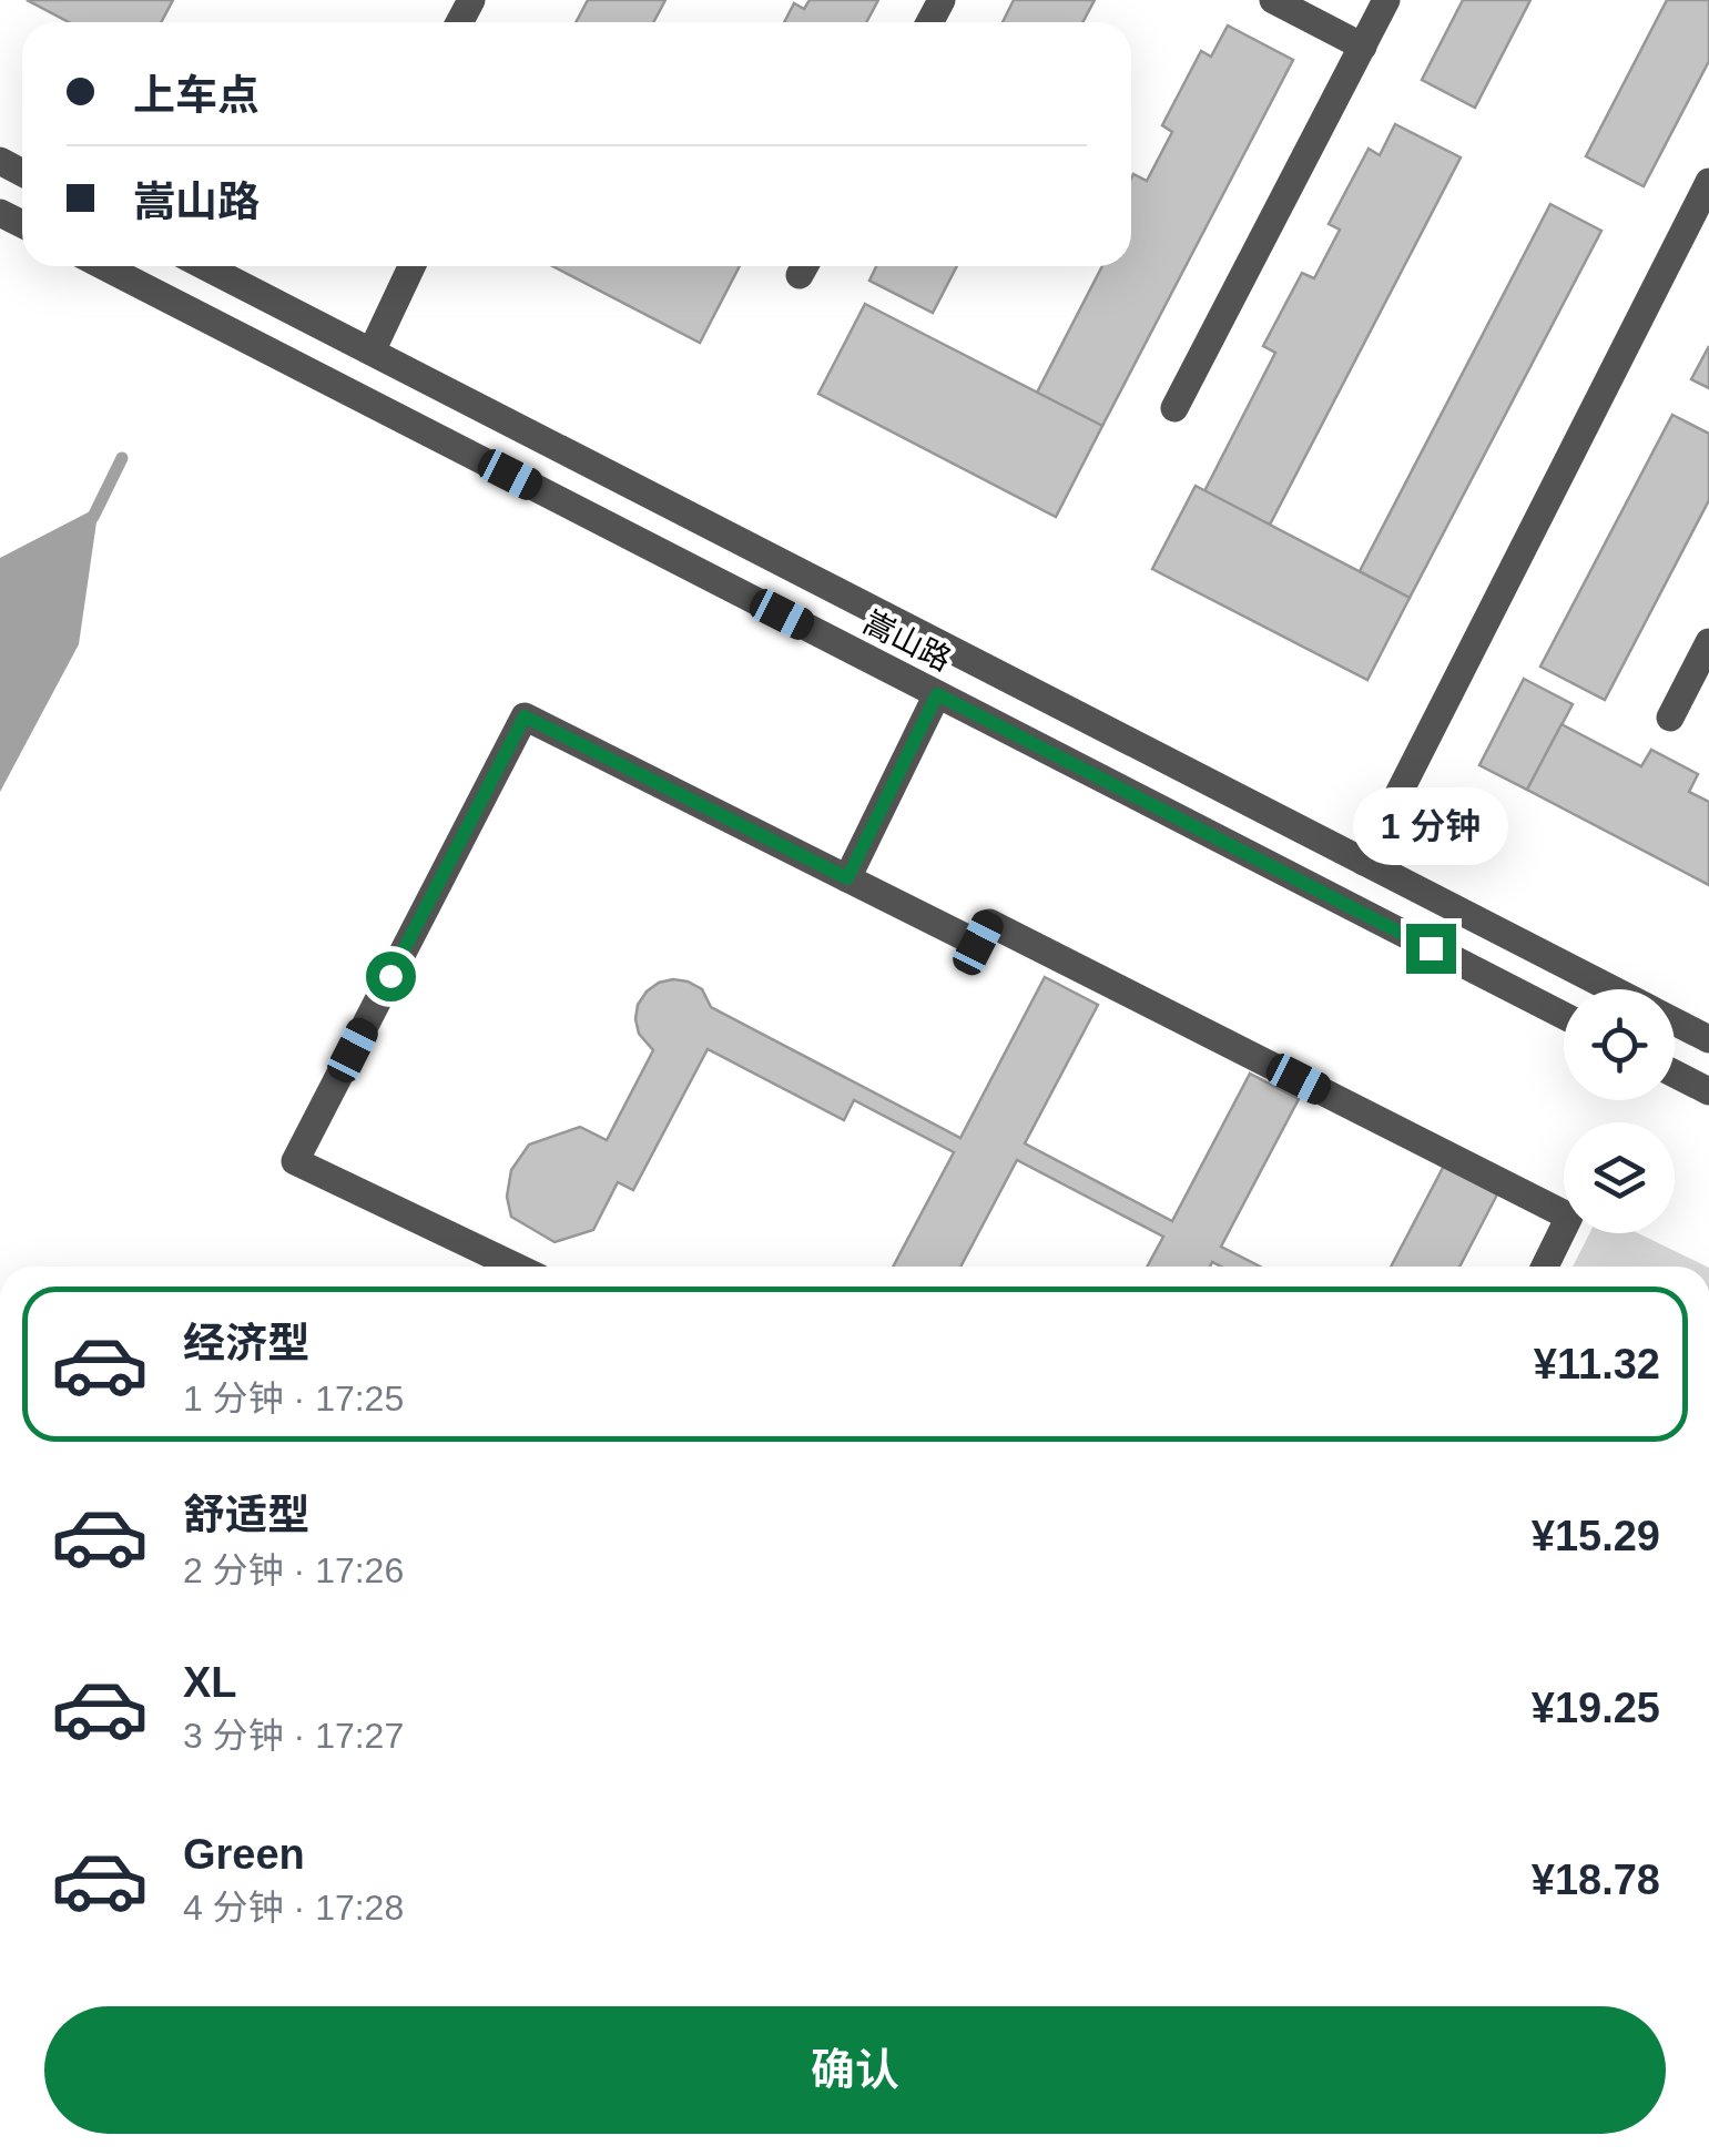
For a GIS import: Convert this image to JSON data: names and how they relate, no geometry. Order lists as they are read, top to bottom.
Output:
{
  "streets": {
    "street": ["嵩山路"]
  },
  "page": {
    "banner": ["上车点", "嵩山路"],
    "bubble": "1 分钟",
    "list": [
      {
        "name": "经济型",
        "note": "1 分钟 · 17:25",
        "value": "¥11.32"
      },
      {
        "name": "舒适型",
        "note": "2 分钟 · 17:26",
        "value": "¥15.29"
      },
      {
        "name": "XL",
        "note": "3 分钟 · 17:27",
        "value": "¥19.25"
      },
      {
        "name": "Green",
        "note": "4 分钟 · 17:28",
        "value": "¥18.78"
      }
    ],
    "buttons": "确认"
  }
}
